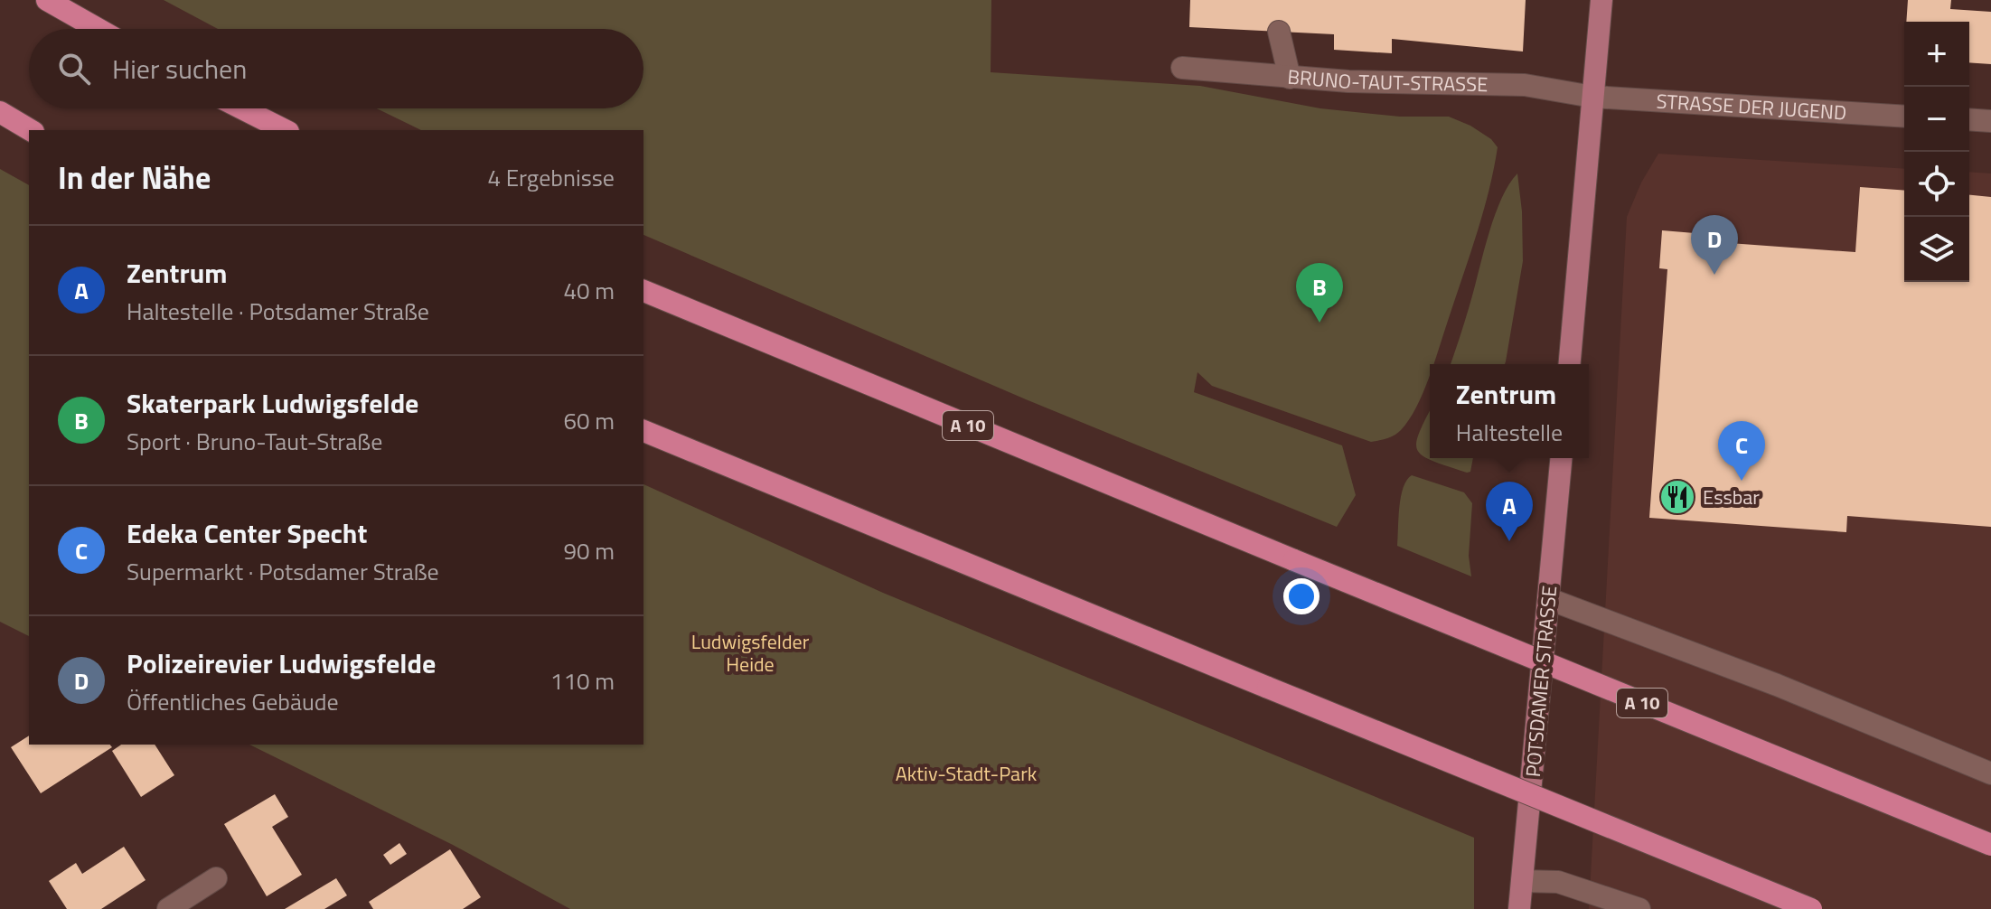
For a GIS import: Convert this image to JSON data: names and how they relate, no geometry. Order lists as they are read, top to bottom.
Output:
{
  "streets": {
    "highway": ["A 10"],
    "main road": ["POTSDAMER STRASSE"],
    "street": ["BRUNO-TAUT-STRASSE", "STRASSE DER JUGEND"]
  },
  "crossings": [
    ["BRUNO-TAUT-STRASSE", "STRASSE DER JUGEND"]
  ],
  "parks": ["Ludwigsfelder Heide", "Aktiv-Stadt-Park"],
  "places": {
    "restaurant": ["Essbar"]
  },
  "page": {
    "map_buttons": ["+", "−"],
    "search": "Hier suchen",
    "heading": ["In der Nähe", "4 Ergebnisse"],
    "pins": [
      "D",
      "B",
      "C",
      "A"
    ],
    "list": [
      {
        "mark": "A",
        "name": "Zentrum",
        "note": "Haltestelle · Potsdamer Straße",
        "value": "40 m"
      },
      {
        "mark": "B",
        "name": "Skaterpark Ludwigsfelde",
        "note": "Sport · Bruno-Taut-Straße",
        "value": "60 m"
      },
      {
        "mark": "C",
        "name": "Edeka Center Specht",
        "note": "Supermarkt · Potsdamer Straße",
        "value": "90 m"
      },
      {
        "mark": "D",
        "name": "Polizeirevier Ludwigsfelde",
        "note": "Öffentliches Gebäude",
        "value": "110 m"
      }
    ],
    "popup": ["Zentrum", "Haltestelle"]
  }
}
